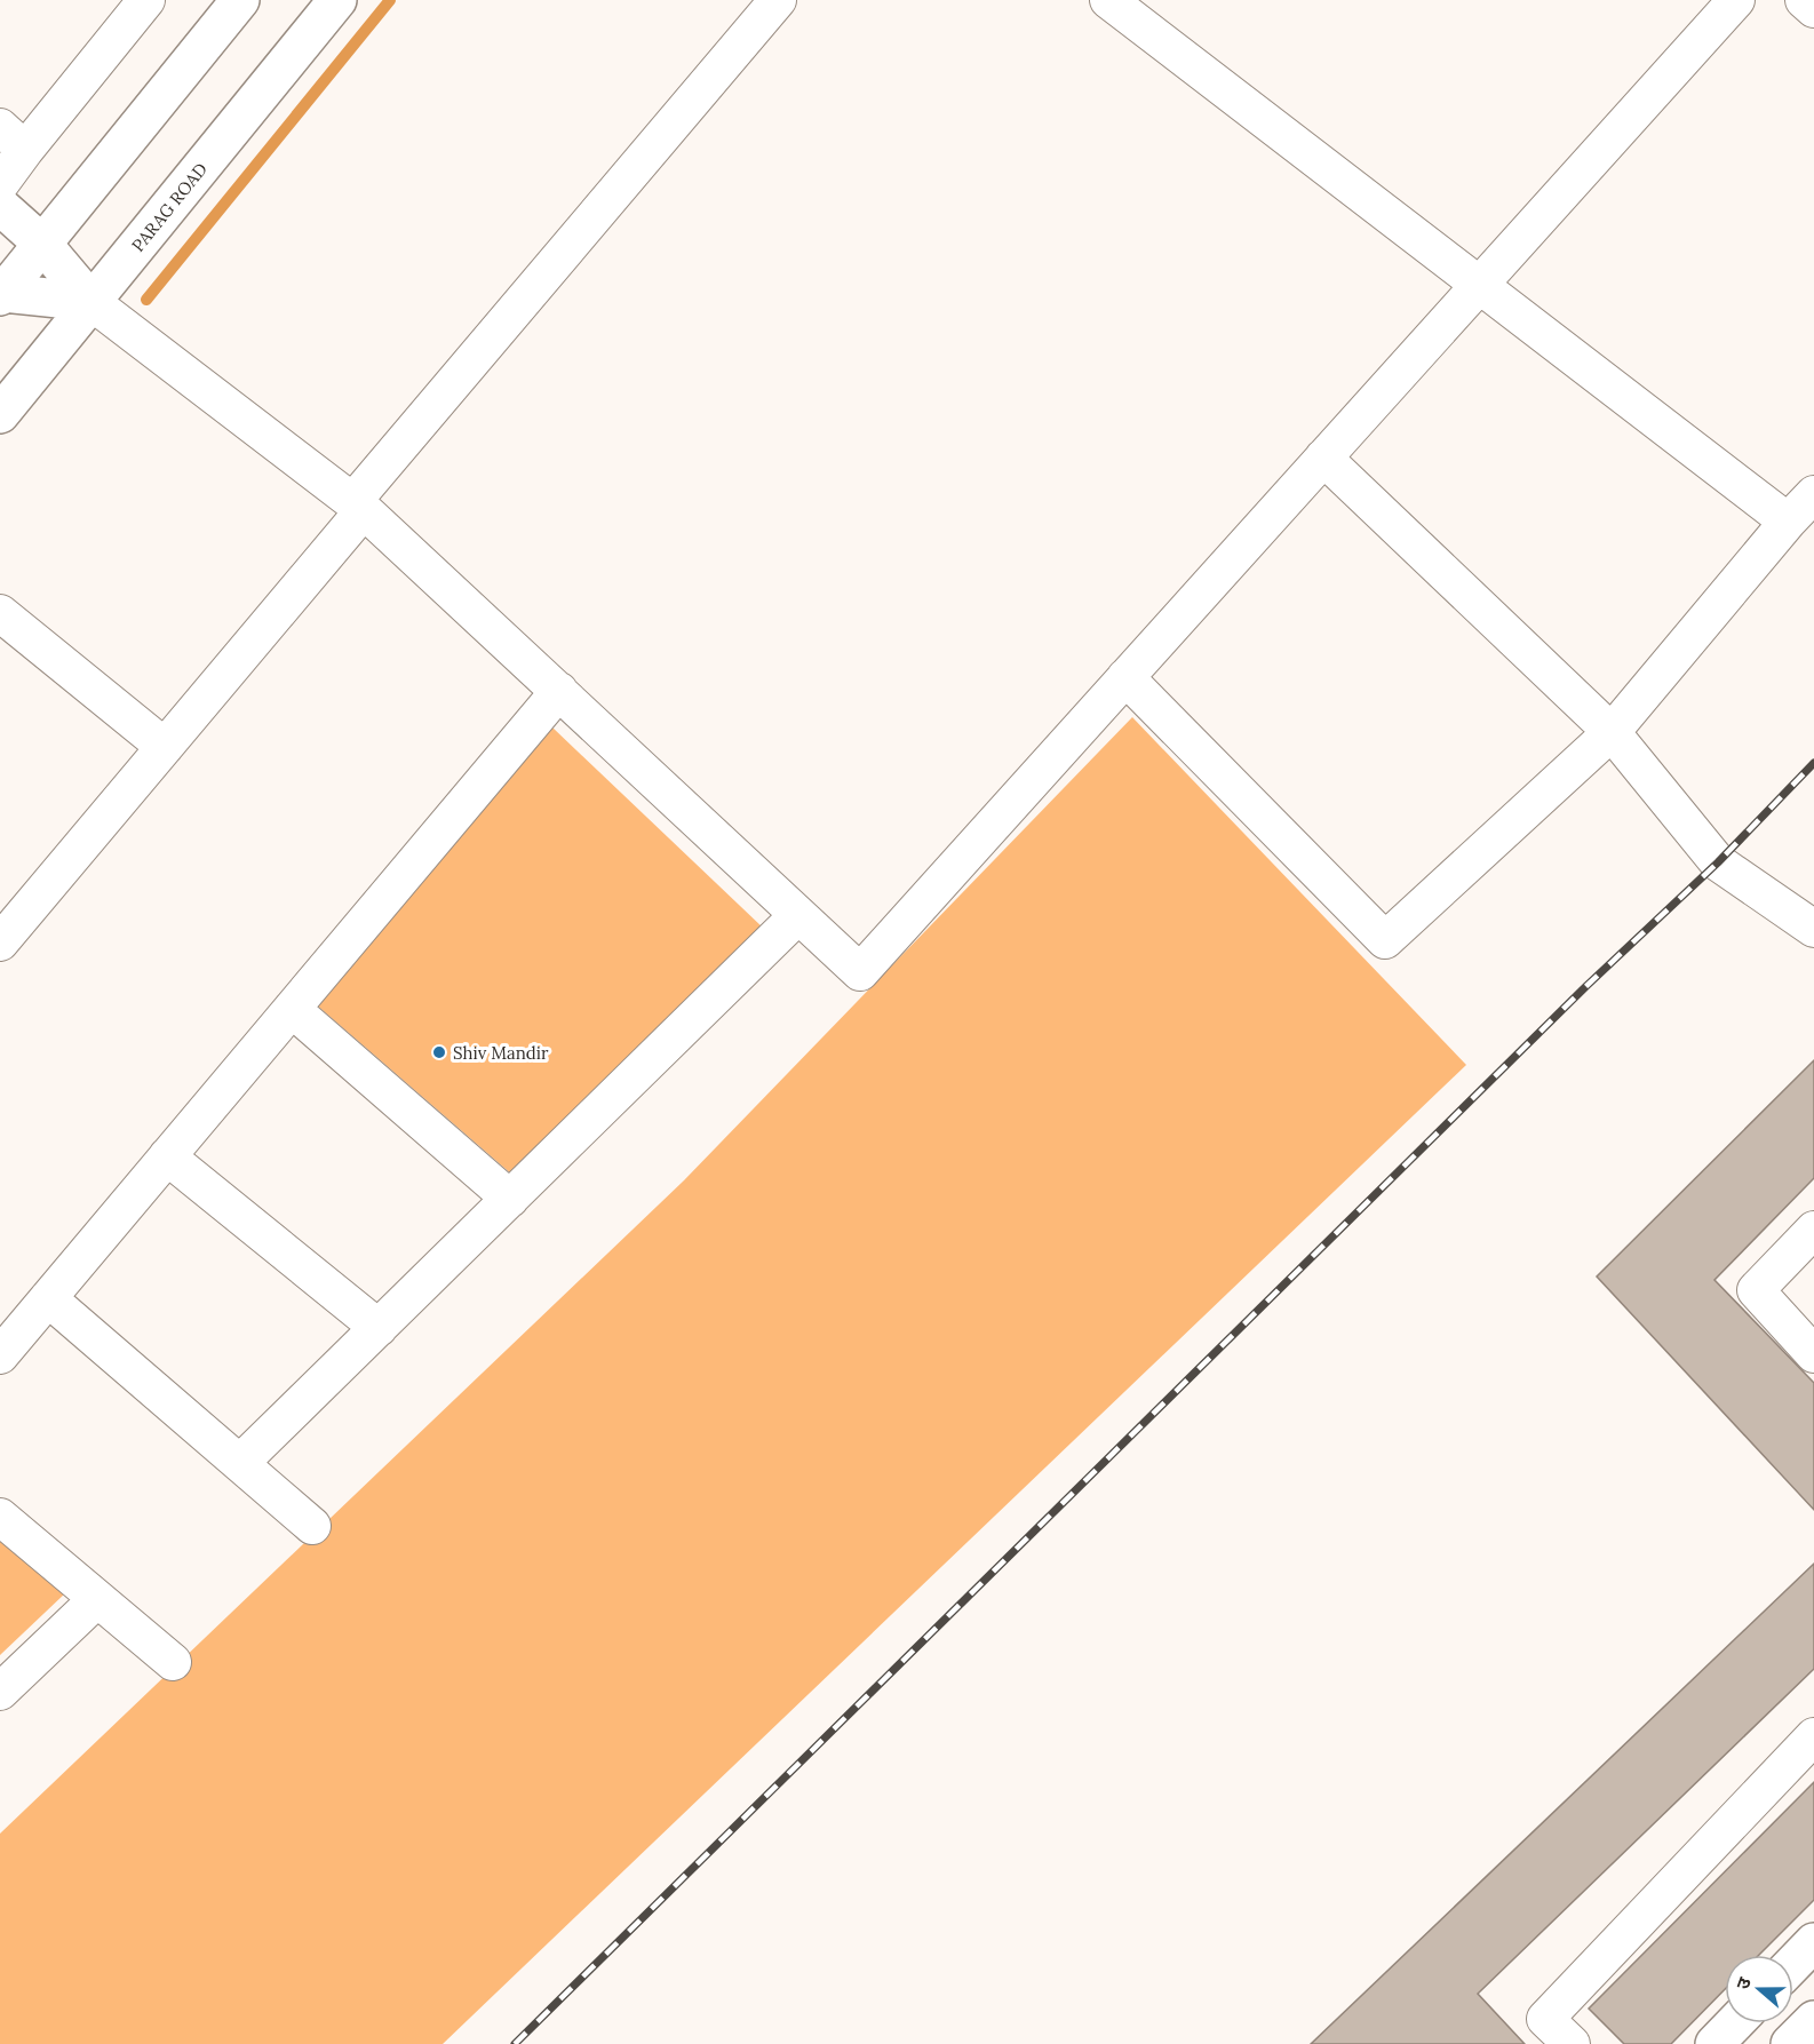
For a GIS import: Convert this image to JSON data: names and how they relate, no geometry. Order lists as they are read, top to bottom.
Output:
{
  "streets": {
    "street": ["PARAG ROAD"]
  },
  "places": ["Shiv Mandir"],
  "north": "left"
}
